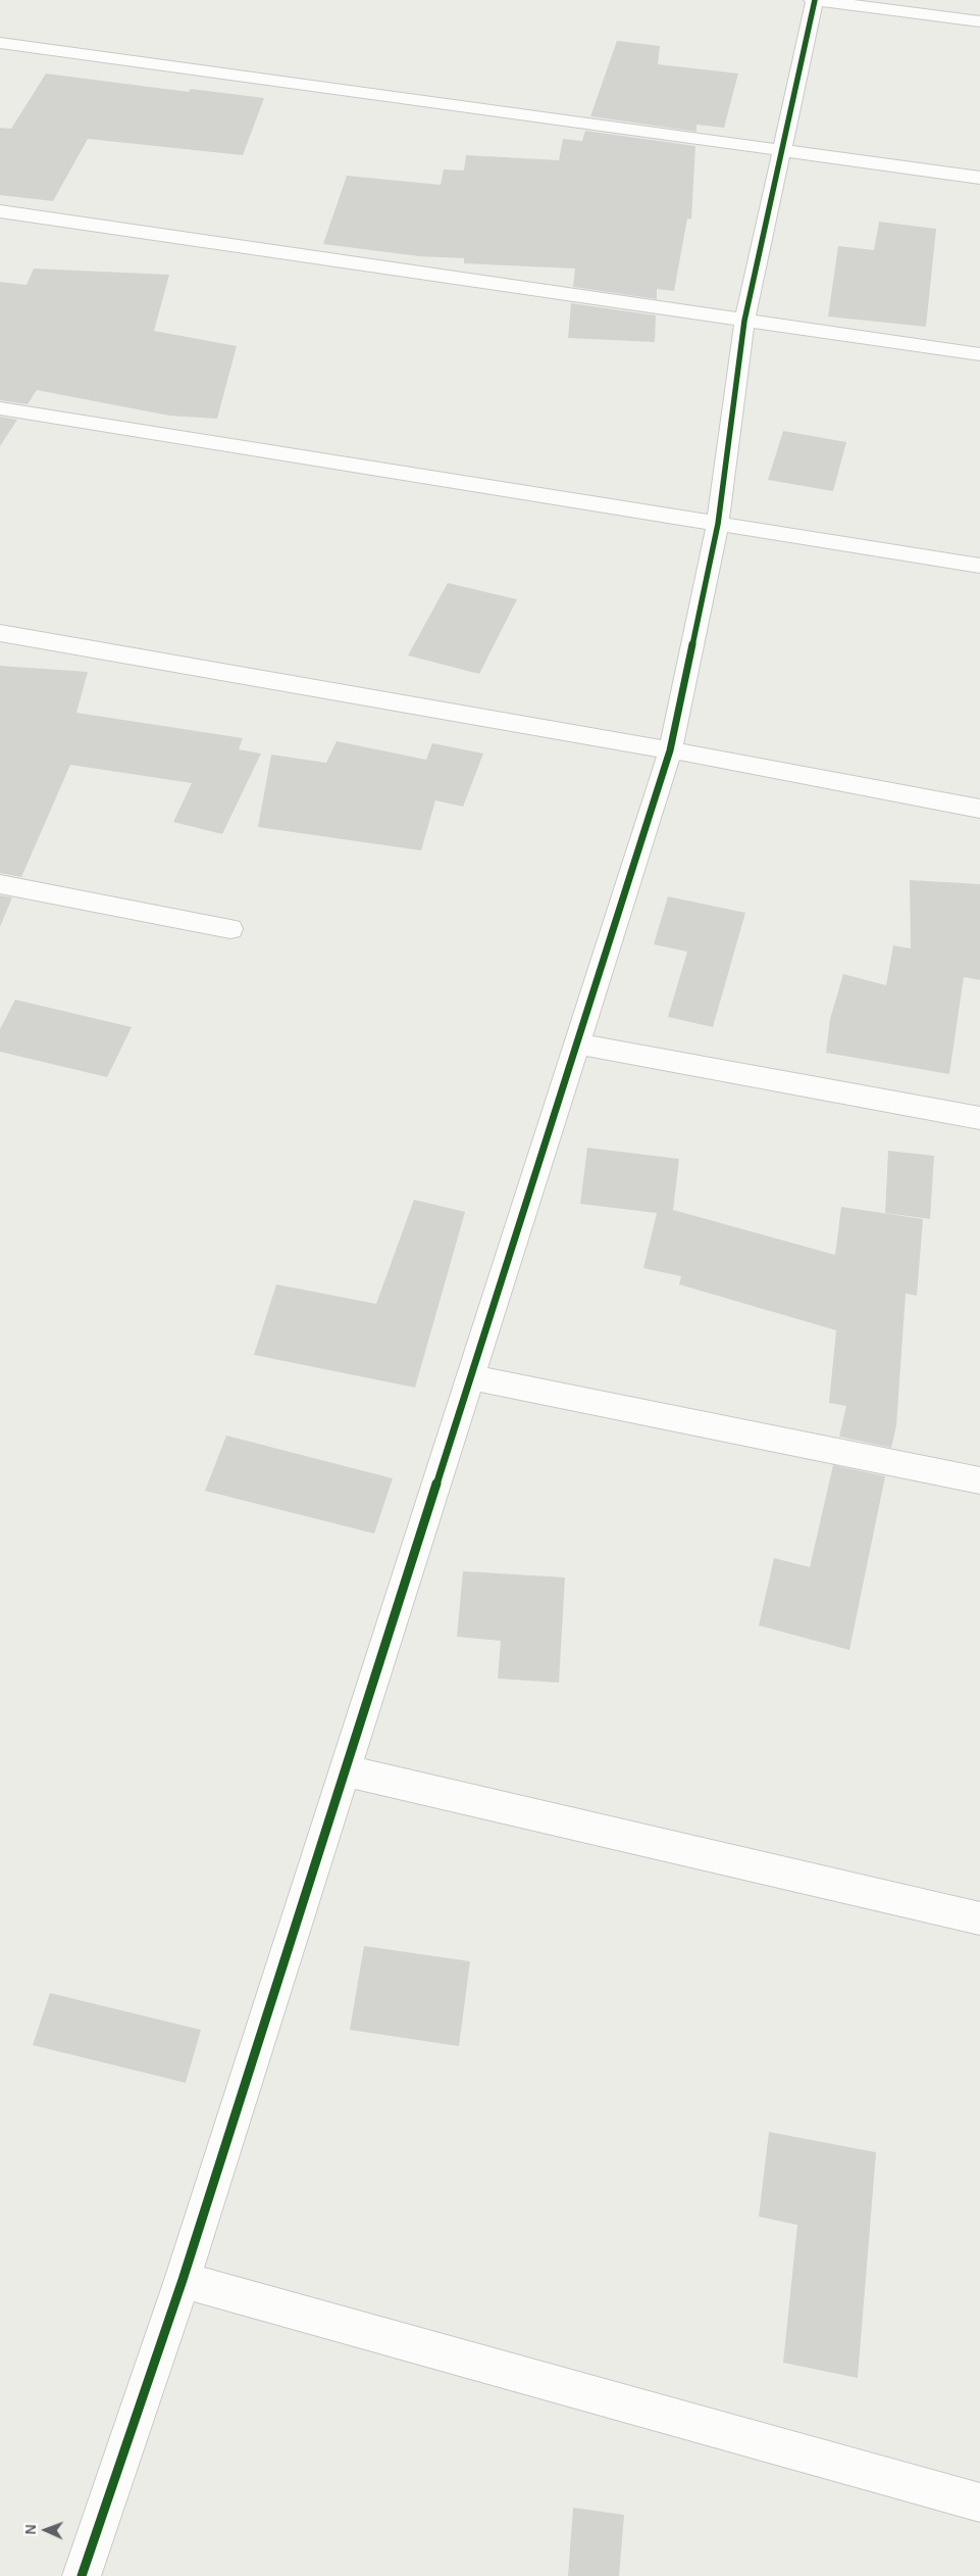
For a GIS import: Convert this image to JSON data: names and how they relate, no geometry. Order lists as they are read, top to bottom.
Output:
{
  "north": "left"
}
